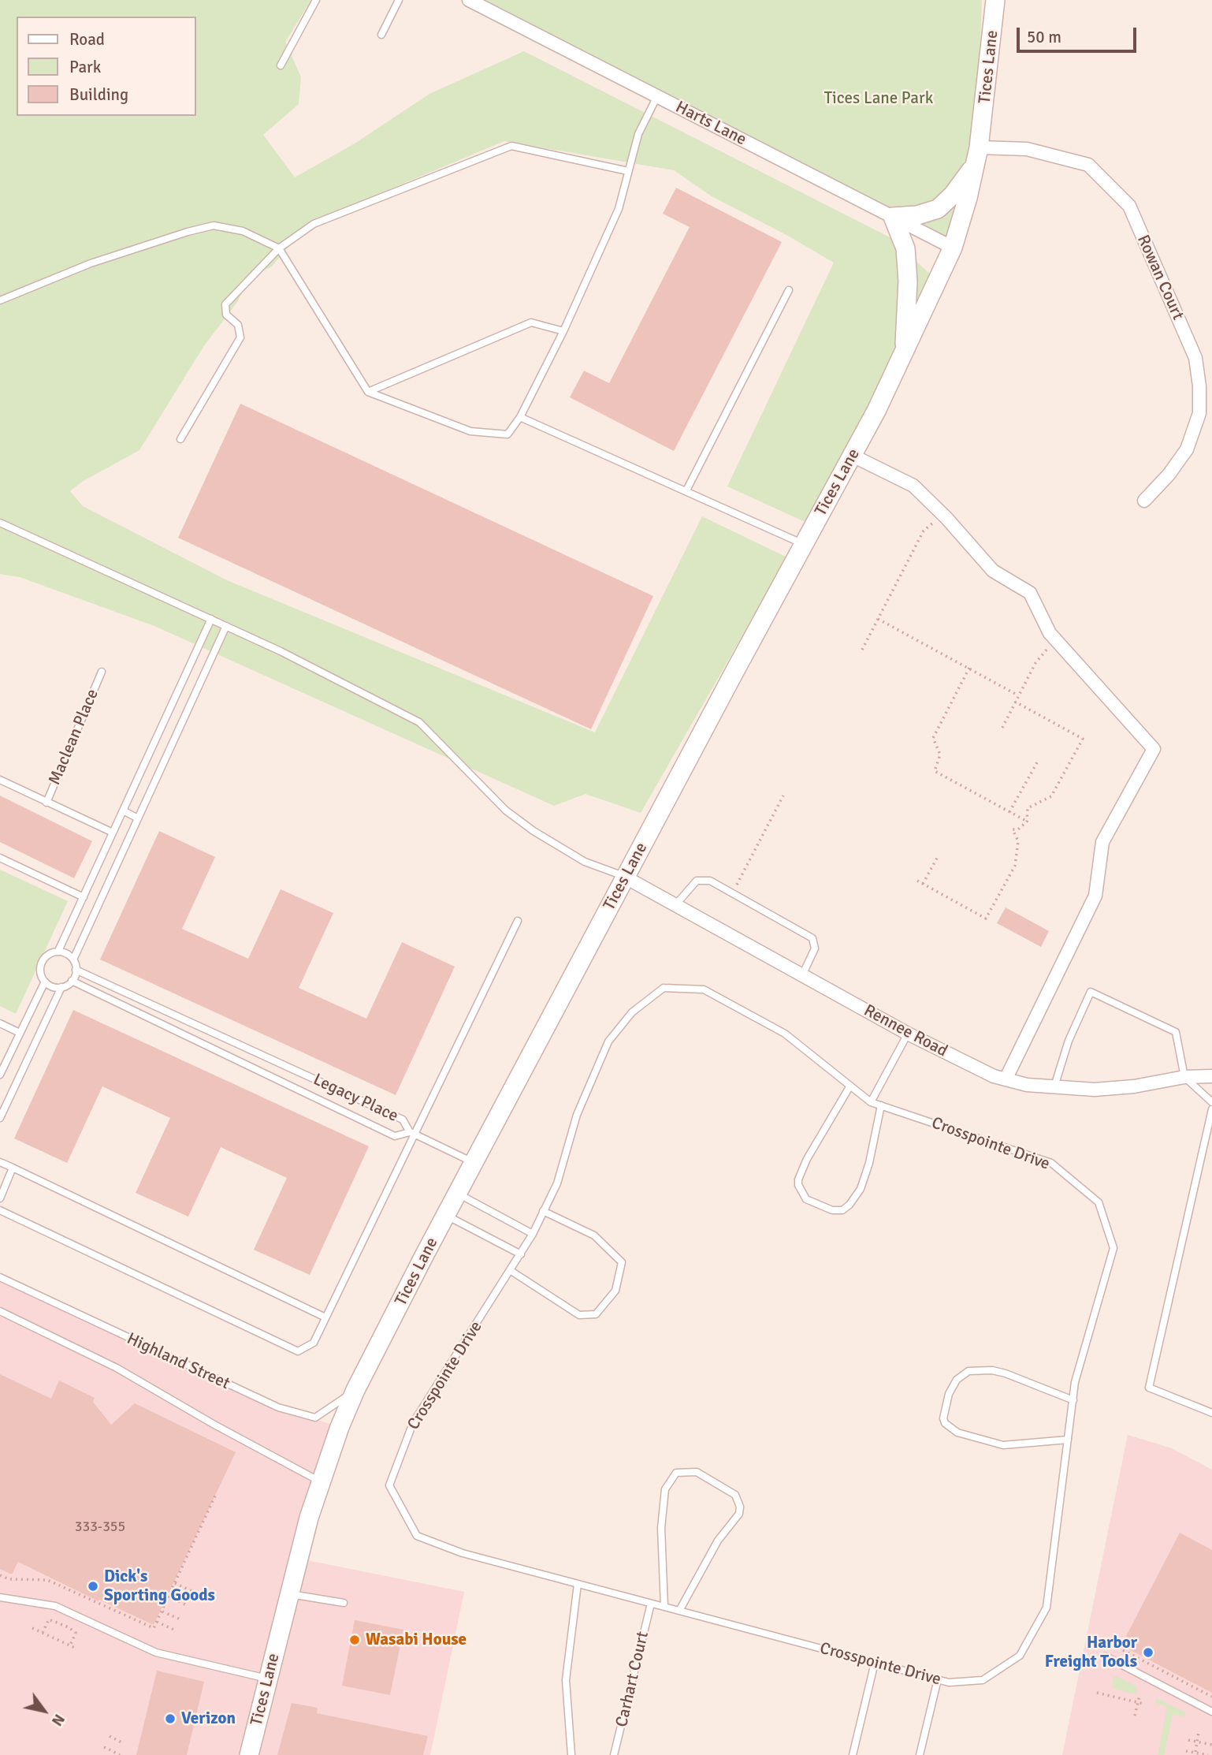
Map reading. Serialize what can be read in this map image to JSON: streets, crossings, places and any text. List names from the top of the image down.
{
  "streets": {
    "street": [
      "Tices Lane",
      "Harts Lane",
      "Rowan Court",
      "Rennee Road"
    ],
    "lane": [
      "Maclean Place",
      "Legacy Place",
      "Crosspointe Drive",
      "Highland Street",
      "Carhart Court"
    ]
  },
  "crossings": [
    ["Tices Lane", "Harts Lane"],
    ["Tices Lane", "Rowan Court"],
    ["Tices Lane", "Rennee Road"],
    ["Tices Lane", "Highland Street"],
    ["Crosspointe Drive", "Carhart Court"]
  ],
  "parks": ["Tices Lane Park"],
  "places": [
    "Dick's Sporting Goods",
    "Wasabi House",
    "Harbor Freight Tools",
    "Verizon"
  ],
  "house_numbers": ["333-355"],
  "legend": ["Road", "Park", "Building"],
  "scale_bar": "50 m",
  "north": "bottom right"
}
